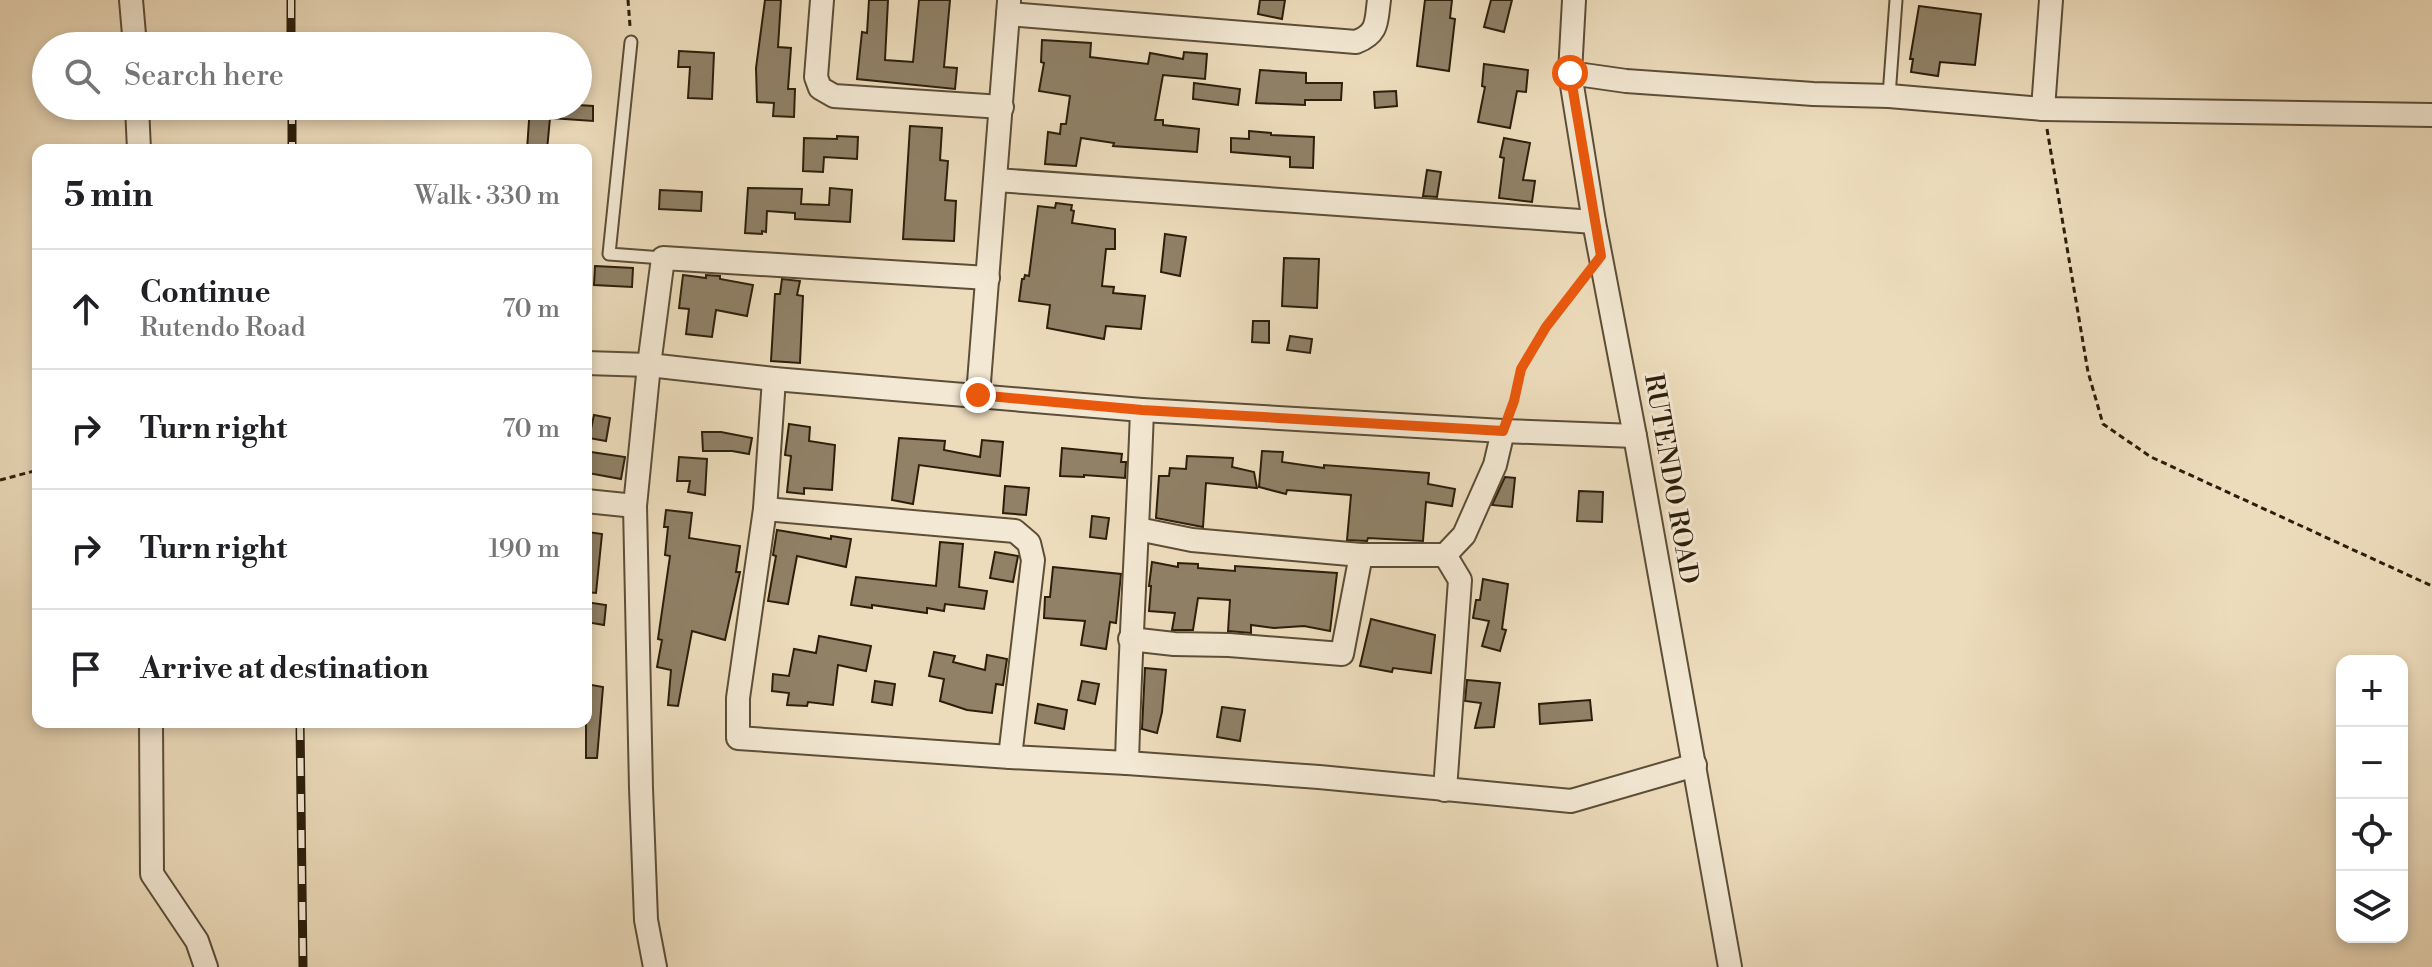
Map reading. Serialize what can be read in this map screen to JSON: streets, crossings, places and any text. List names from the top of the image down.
{
  "streets": {
    "street": ["RUTENDO ROAD"]
  },
  "page": {
    "search": "Search here",
    "heading": ["5 min", "Walk · 330 m"],
    "list": [
      ["Continue", "Rutendo Road", "70 m"],
      ["Turn right", "70 m"],
      ["Turn right", "190 m"],
      "Arrive at destination"
    ],
    "map_buttons": ["+", "−"]
  }
}
